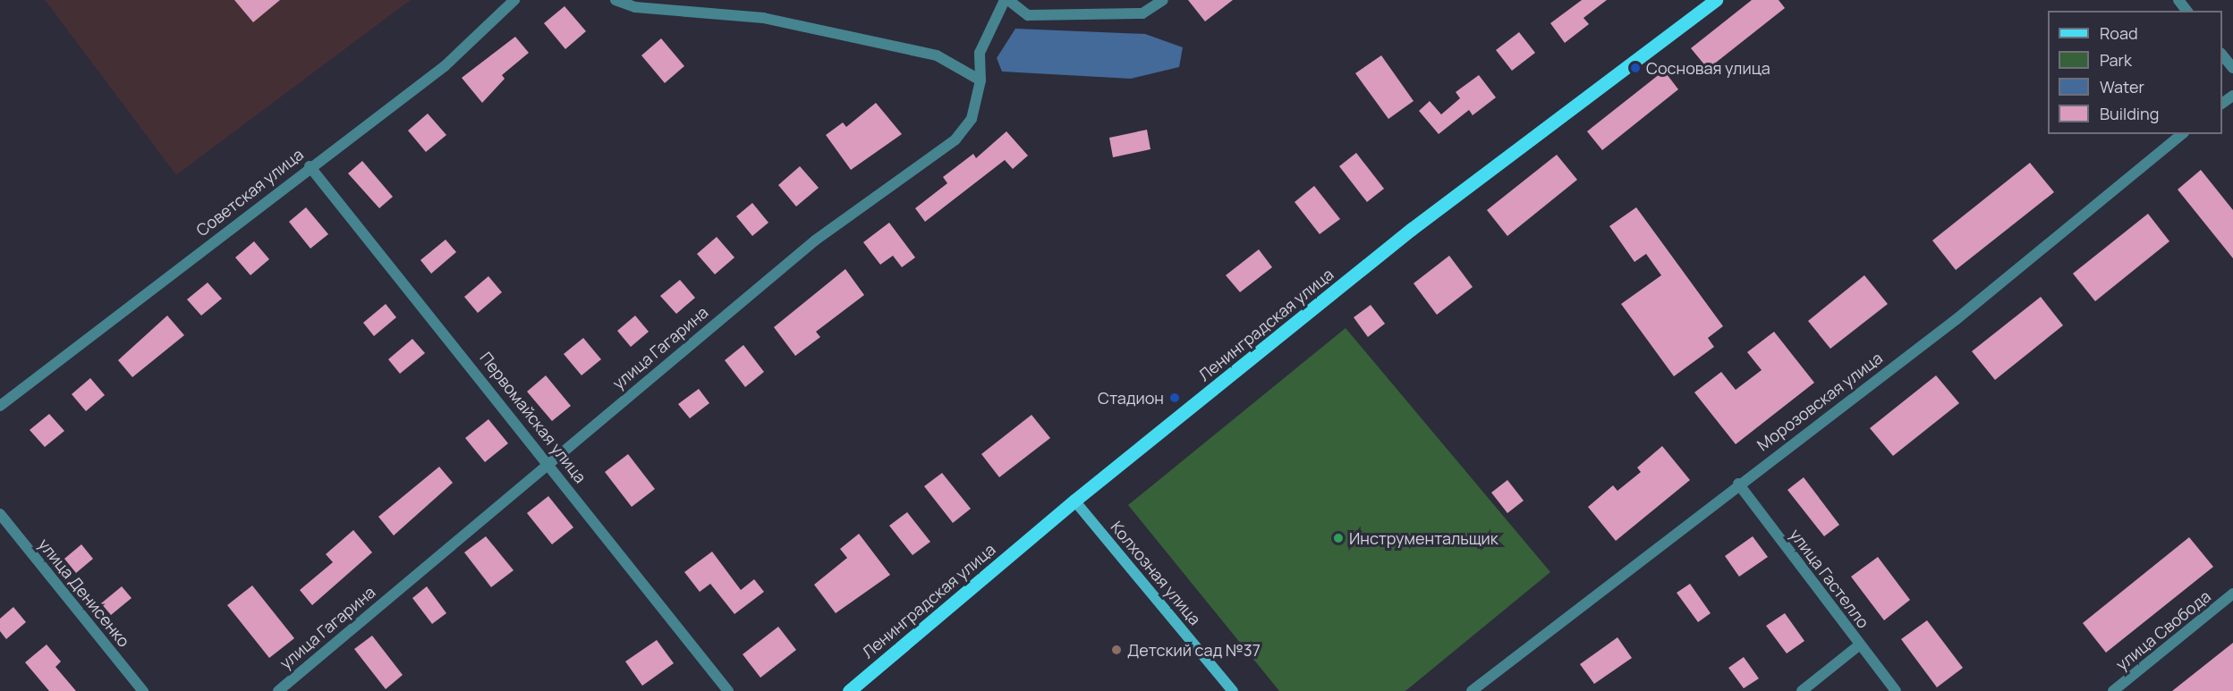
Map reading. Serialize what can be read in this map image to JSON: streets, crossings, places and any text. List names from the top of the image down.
{
  "streets": {
    "main road": ["Ленинградская улица", "Колхозная улица"],
    "street": [
      "Советская улица",
      "улица Гагарина",
      "Морозовская улица",
      "Первомайская улица",
      "улица Гастелло",
      "улица Денисенко",
      "улица Свобода"
    ]
  },
  "crossings": [
    ["Советская улица", "Первомайская улица"],
    ["Ленинградская улица", "Колхозная улица"],
    ["улица Гагарина", "Первомайская улица"],
    ["Морозовская улица", "улица Гастелло"]
  ],
  "places": [
    "Сосновая улица",
    "Стадион",
    "Инструментальщик",
    "Детский сад №37"
  ],
  "legend": [
    "Road",
    "Park",
    "Water",
    "Building"
  ]
}
